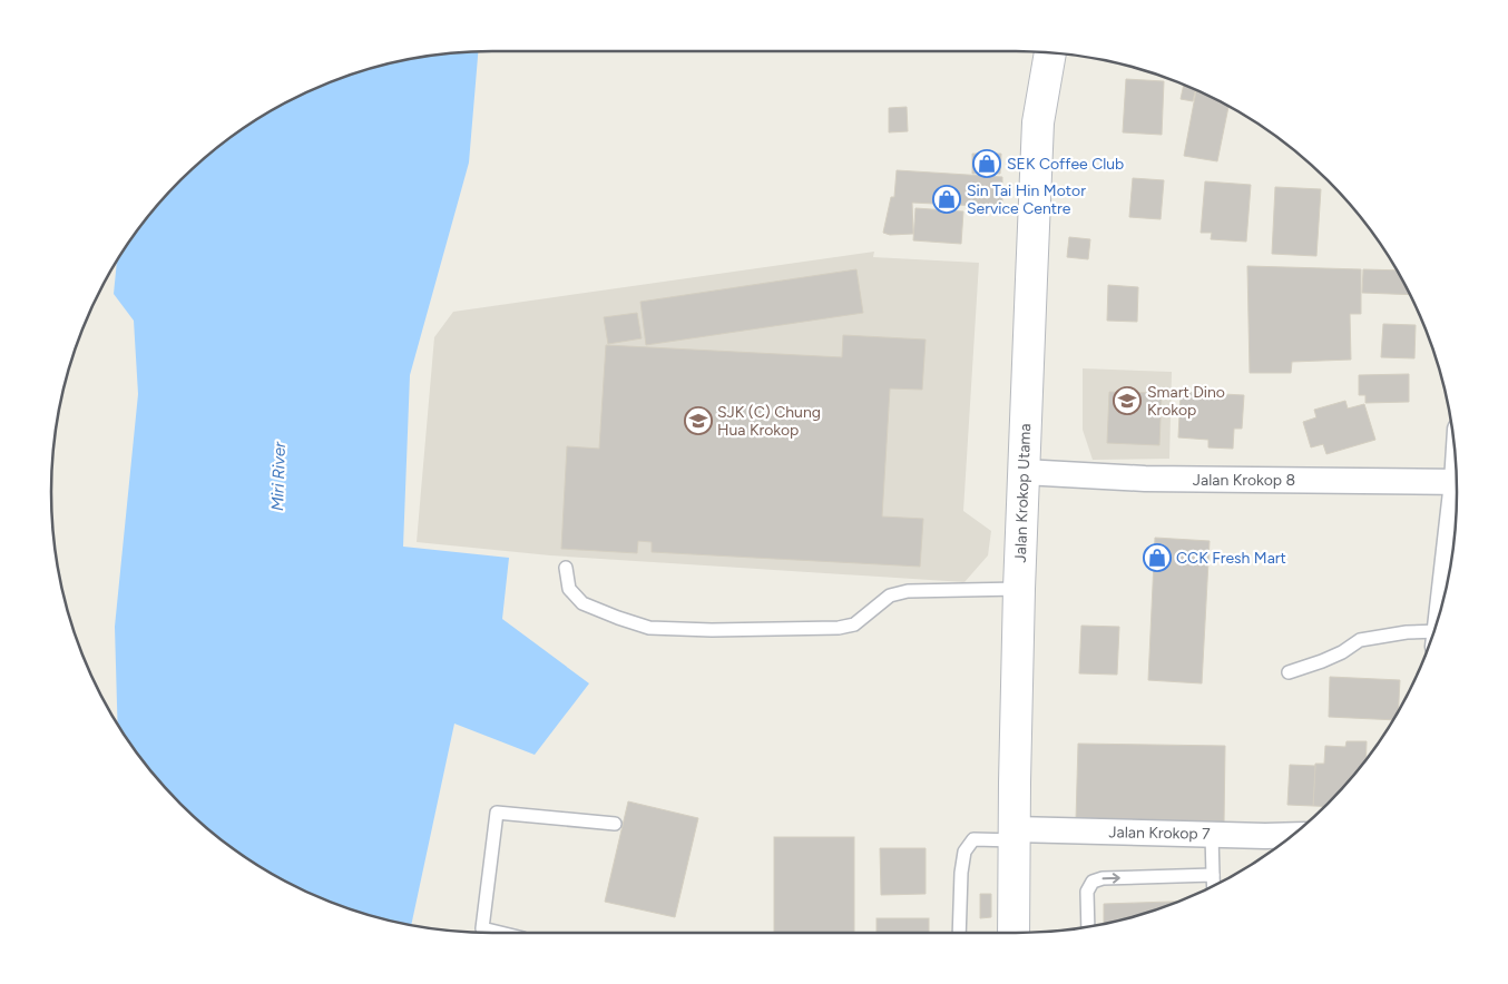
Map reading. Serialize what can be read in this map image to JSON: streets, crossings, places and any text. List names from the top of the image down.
{
  "streets": {
    "street": ["Jalan Krokop 8", "Jalan Krokop Utama", "Jalan Krokop 7"]
  },
  "crossings": [
    ["Jalan Krokop 8", "Jalan Krokop Utama"],
    ["Jalan Krokop Utama", "Jalan Krokop 7"]
  ],
  "water": ["Miri River"],
  "places": {
    "shop": ["SEK Coffee Club", "Sin Tai Hin Motor Service Centre", "CCK Fresh Mart"],
    "school or university": ["Smart Dino Krokop", "SJK (C) Chung Hua Krokop"]
  }
}
